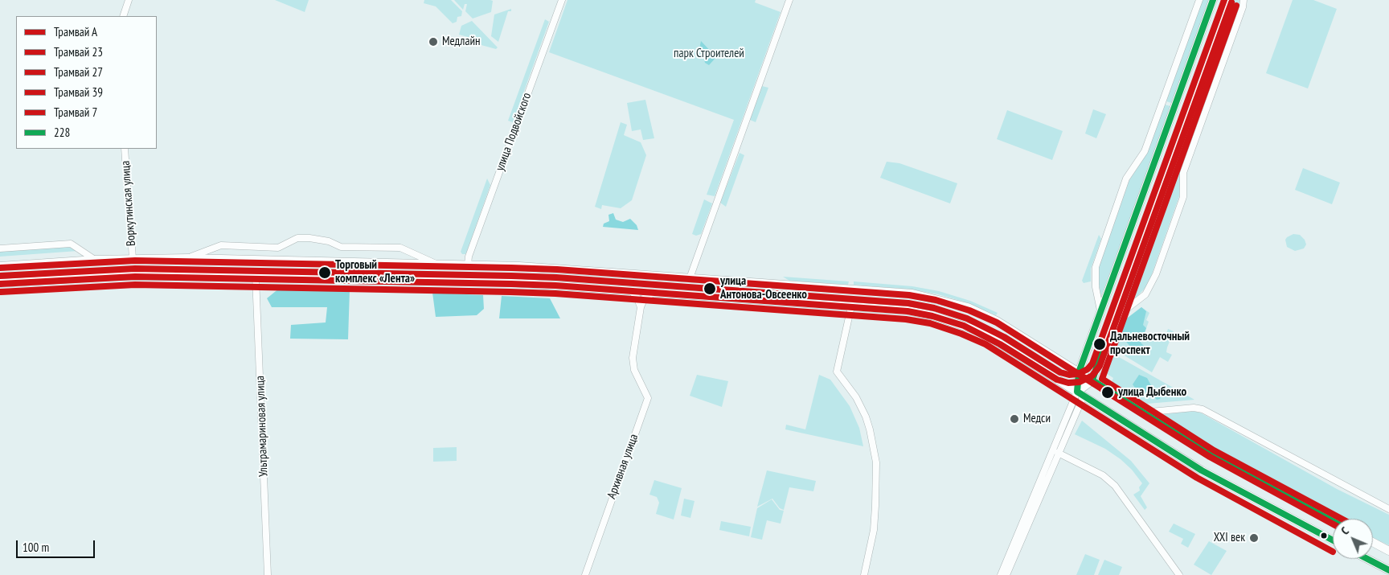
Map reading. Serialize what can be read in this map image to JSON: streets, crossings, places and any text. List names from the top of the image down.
{
  "streets": {
    "street": [
      "улица Подвойского",
      "Воркутинская улица",
      "Ультрамариновая улица",
      "Архивная улица"
    ]
  },
  "parks": ["парк Строителей"],
  "places": [
    "Медлайн",
    "Торговый комплекс «Лента»",
    "улица Антонова-Овсеенко",
    "Дальневосточный проспект",
    "улица Дыбенко",
    "Медси",
    "XXI век"
  ],
  "lines": [
    "tram line А",
    "transit line 228",
    "tram line 23",
    "tram line 7",
    "tram line 27",
    "tram line 39"
  ],
  "legend": [
    "Трамвай А",
    "Трамвай 23",
    "Трамвай 27",
    "Трамвай 39",
    "Трамвай 7",
    "228"
  ],
  "scale_bar": "100 m",
  "north": "top left"
}
